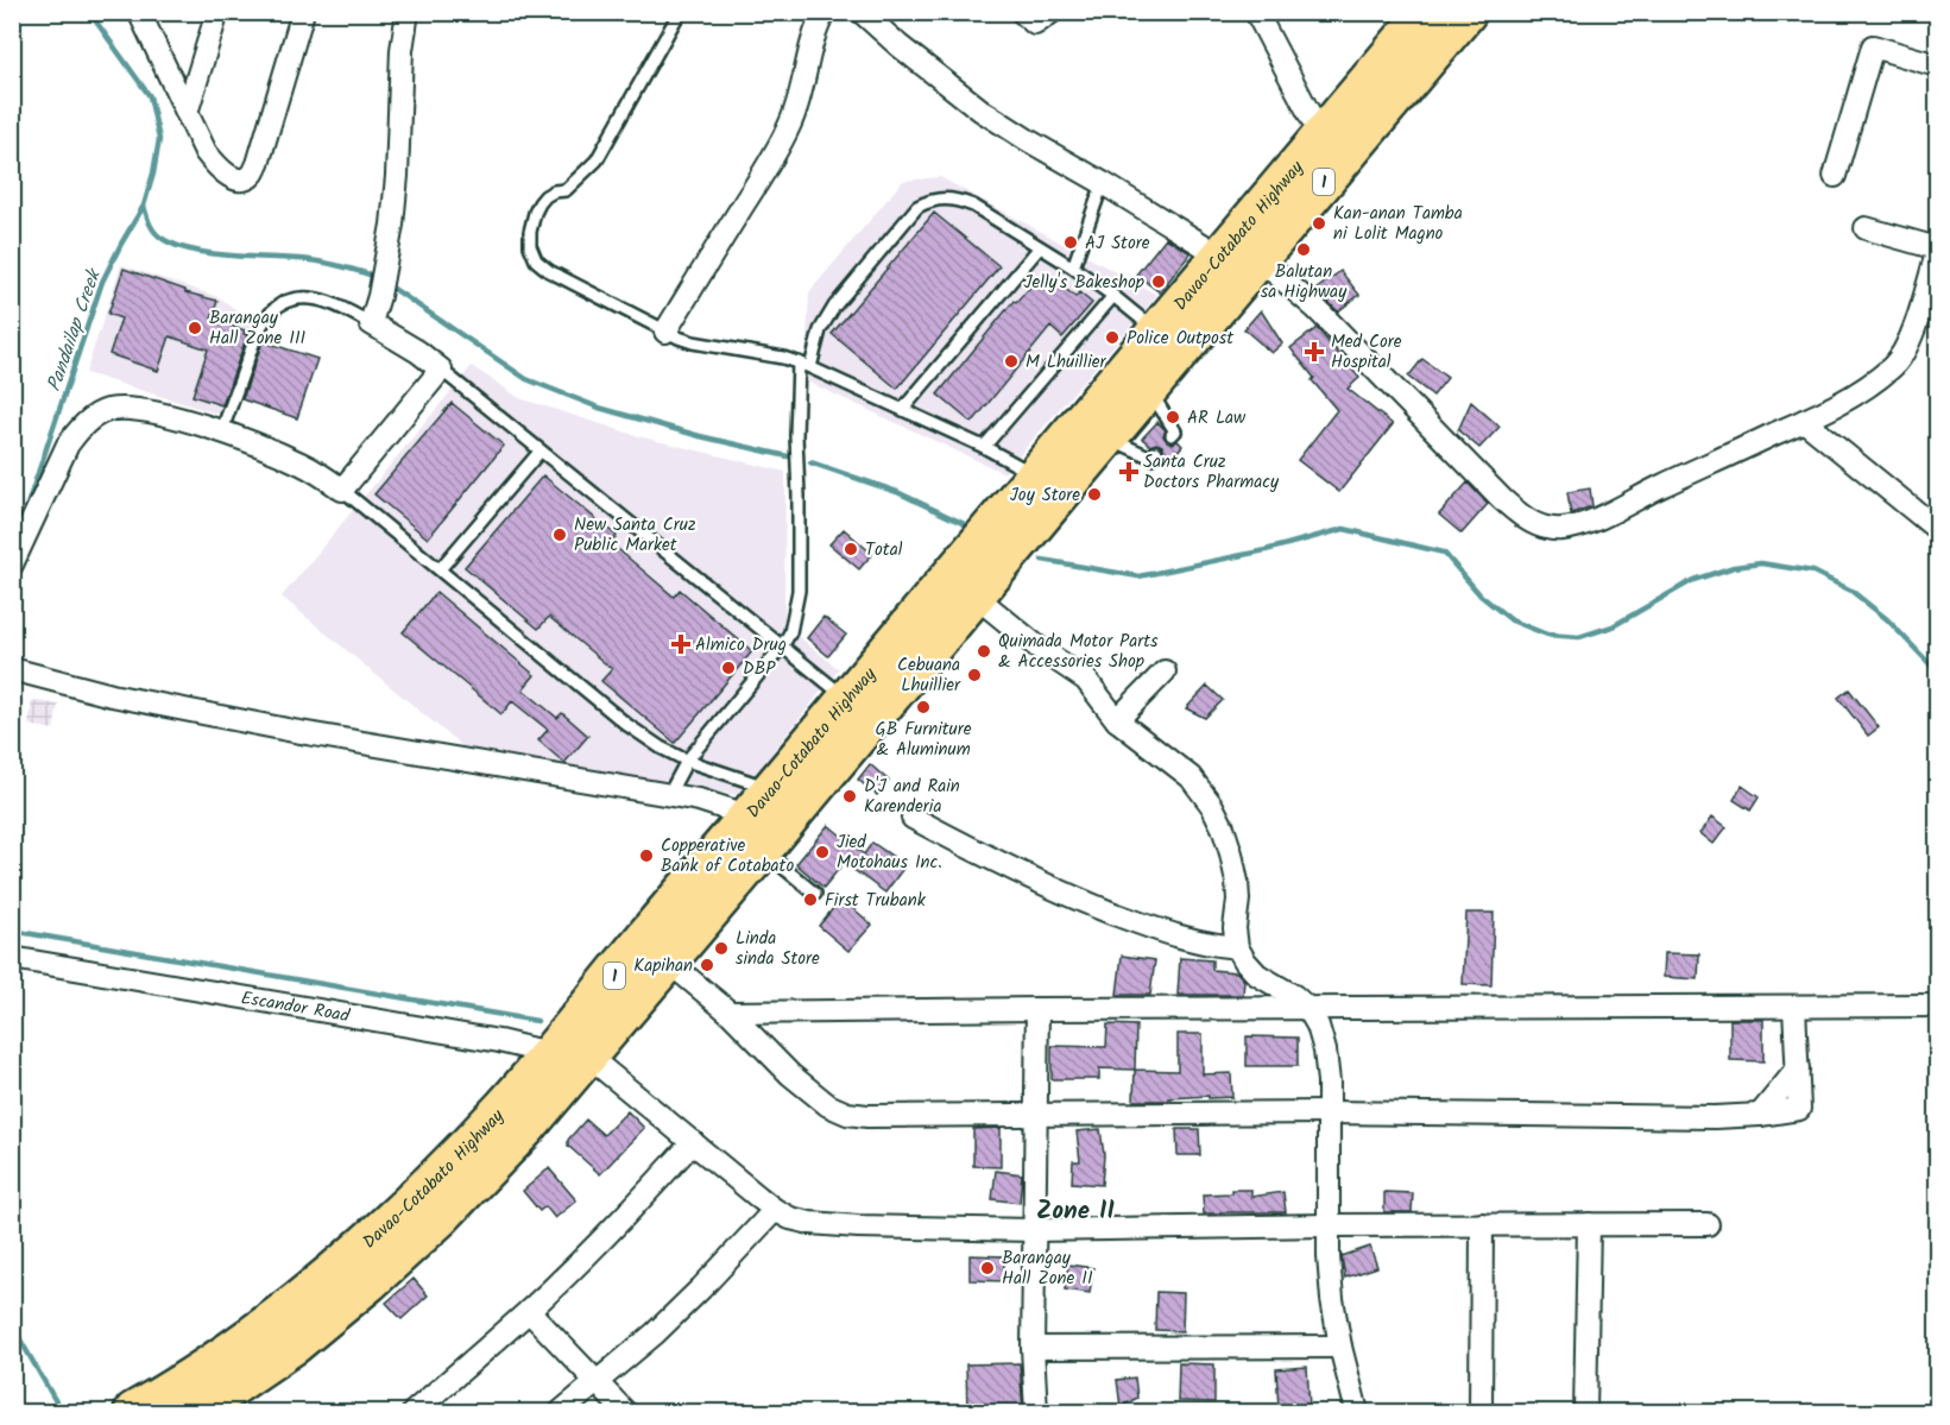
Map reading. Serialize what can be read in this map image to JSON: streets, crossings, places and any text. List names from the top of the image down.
{
  "streets": {
    "highway": ["1", "Davao-Cotabato Highway"],
    "street": ["Escandor Road"]
  },
  "crossings": [
    ["Davao-Cotabato Highway", "Escandor Road"]
  ],
  "districts": ["Zone II"],
  "water": ["Pandailap Creek"],
  "places": {
    "other": [
      "Kan-anan Tamba ni Lolit Magno",
      "AJ Store",
      "Balutan sa Highway",
      "Jelly's Bakeshop",
      "Barangay Hall Zone III",
      "Police Outpost",
      "M Lhuillier",
      "AR Law",
      "Joy Store",
      "New Santa Cruz Public Market",
      "Total",
      "Quimada Motor Parts & Accessories Shop",
      "DBP",
      "Cebuana Lhuillier",
      "GB Furniture & Aluminum",
      "D'J and Rain Karenderia",
      "Jied Motohaus Inc.",
      "Copperative Bank of Cotabato",
      "First Trubank",
      "Linda sinda Store",
      "Kapihan",
      "Barangay Hall Zone II"
    ],
    "health": ["Med Core Hospital", "Santa Cruz Doctors Pharmacy", "Almico Drug"]
  }
}
